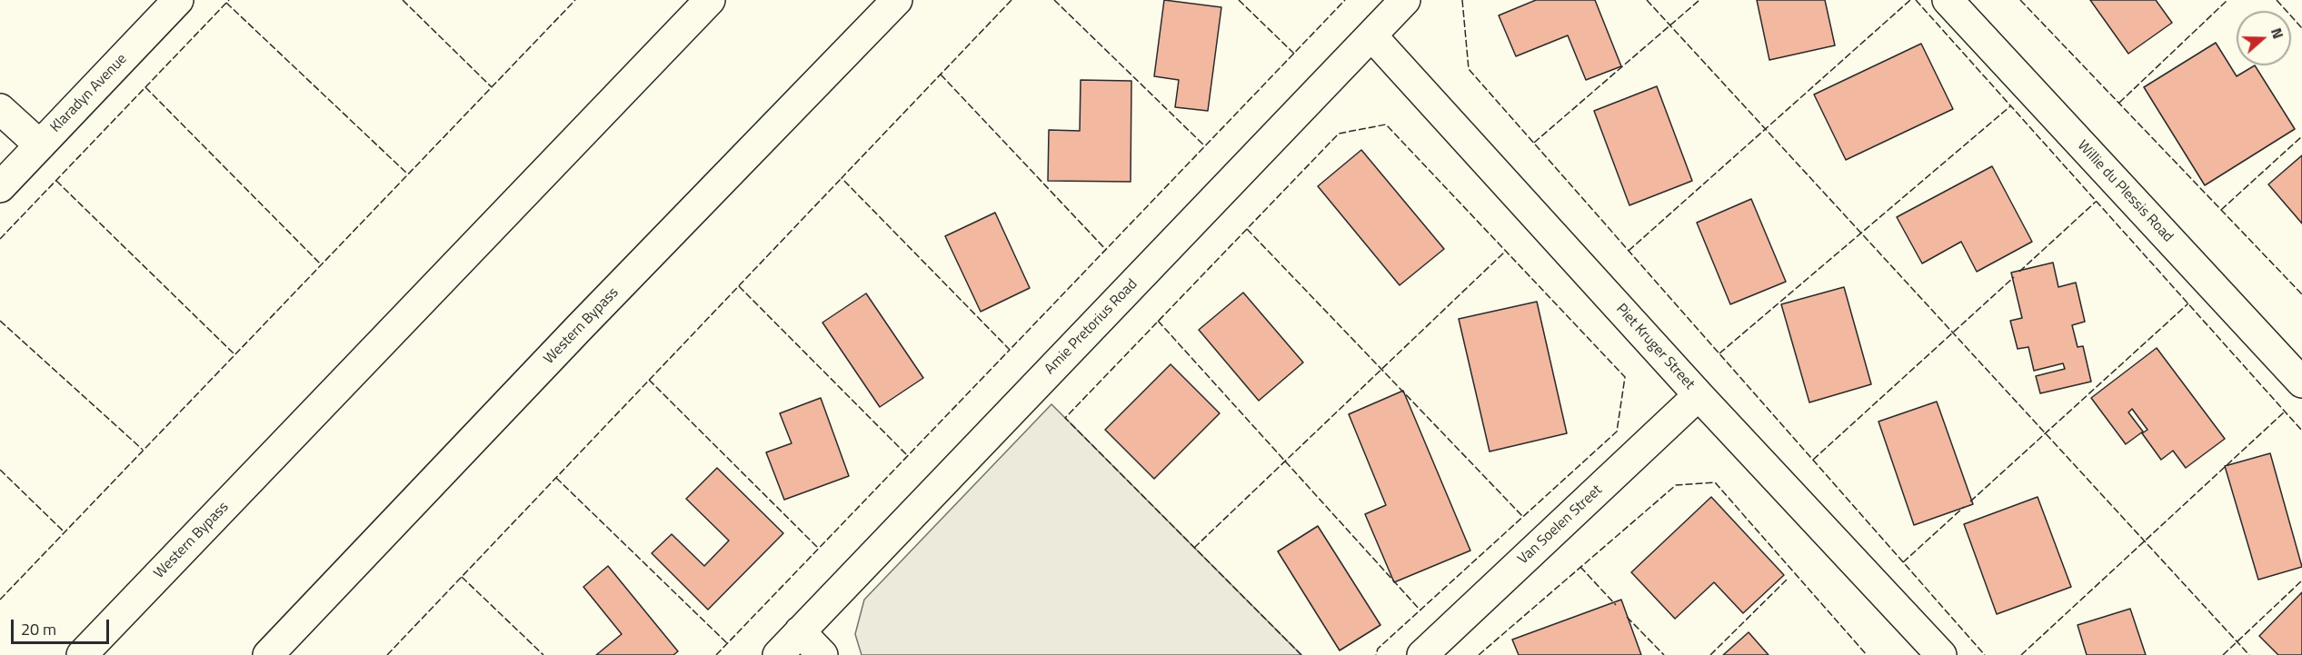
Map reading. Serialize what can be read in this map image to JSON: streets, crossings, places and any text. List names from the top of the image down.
{
  "streets": {
    "main road": [
      "Klaradyn Avenue",
      "Willie du Plessis Road",
      "Western Bypass",
      "Amie Pretorius Road",
      "Piet Kruger Street",
      "Van Soelen Street"
    ]
  },
  "crossings": [
    ["Amie Pretorius Road", "Piet Kruger Street"],
    ["Piet Kruger Street", "Van Soelen Street"]
  ],
  "scale_bar": "20 m",
  "north": "right"
}
